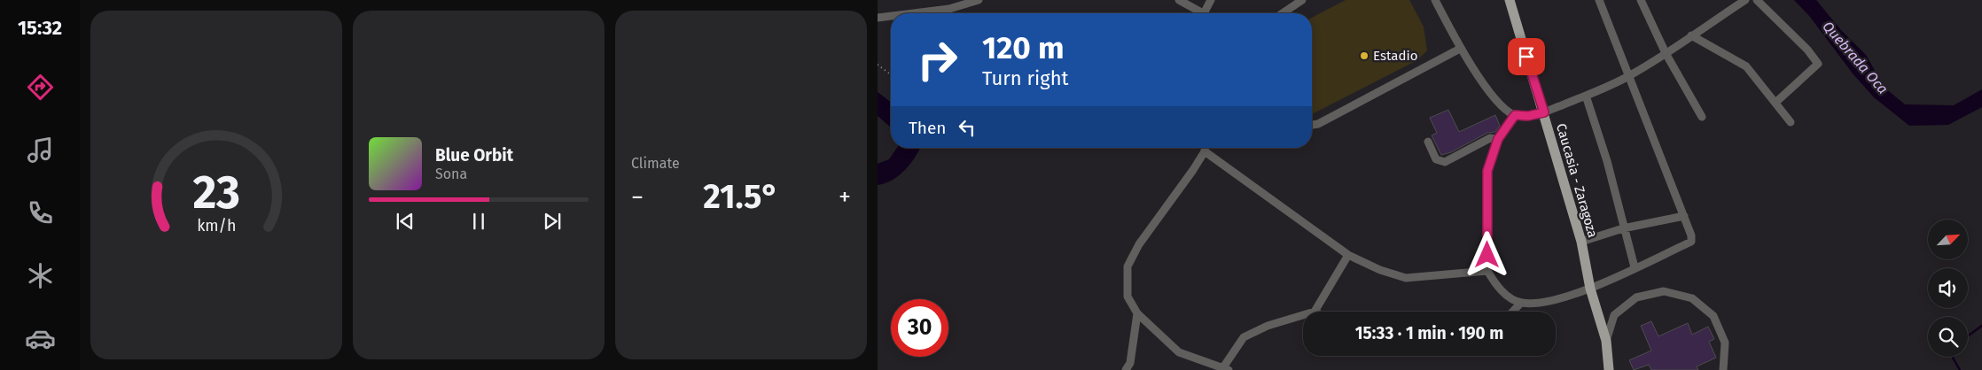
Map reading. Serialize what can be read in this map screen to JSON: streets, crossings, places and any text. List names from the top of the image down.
{
  "streets": {
    "main road": ["Caucasia - Zaragoza"]
  },
  "water": ["Quebrada Oca"],
  "places": ["Estadio"],
  "north": "top right",
  "page": {
    "tabs": "15:32",
    "tile": "Climate",
    "turn": ["120 m", "Turn right"],
    "then": "Then",
    "song": ["Blue Orbit", "Sona"],
    "heat": ["−", "21.5°", "+"],
    "limit": "30",
    "trip": "15:33 · 1 min · 190 m",
    "gauge": ["23", "km/h"]
  }
}
